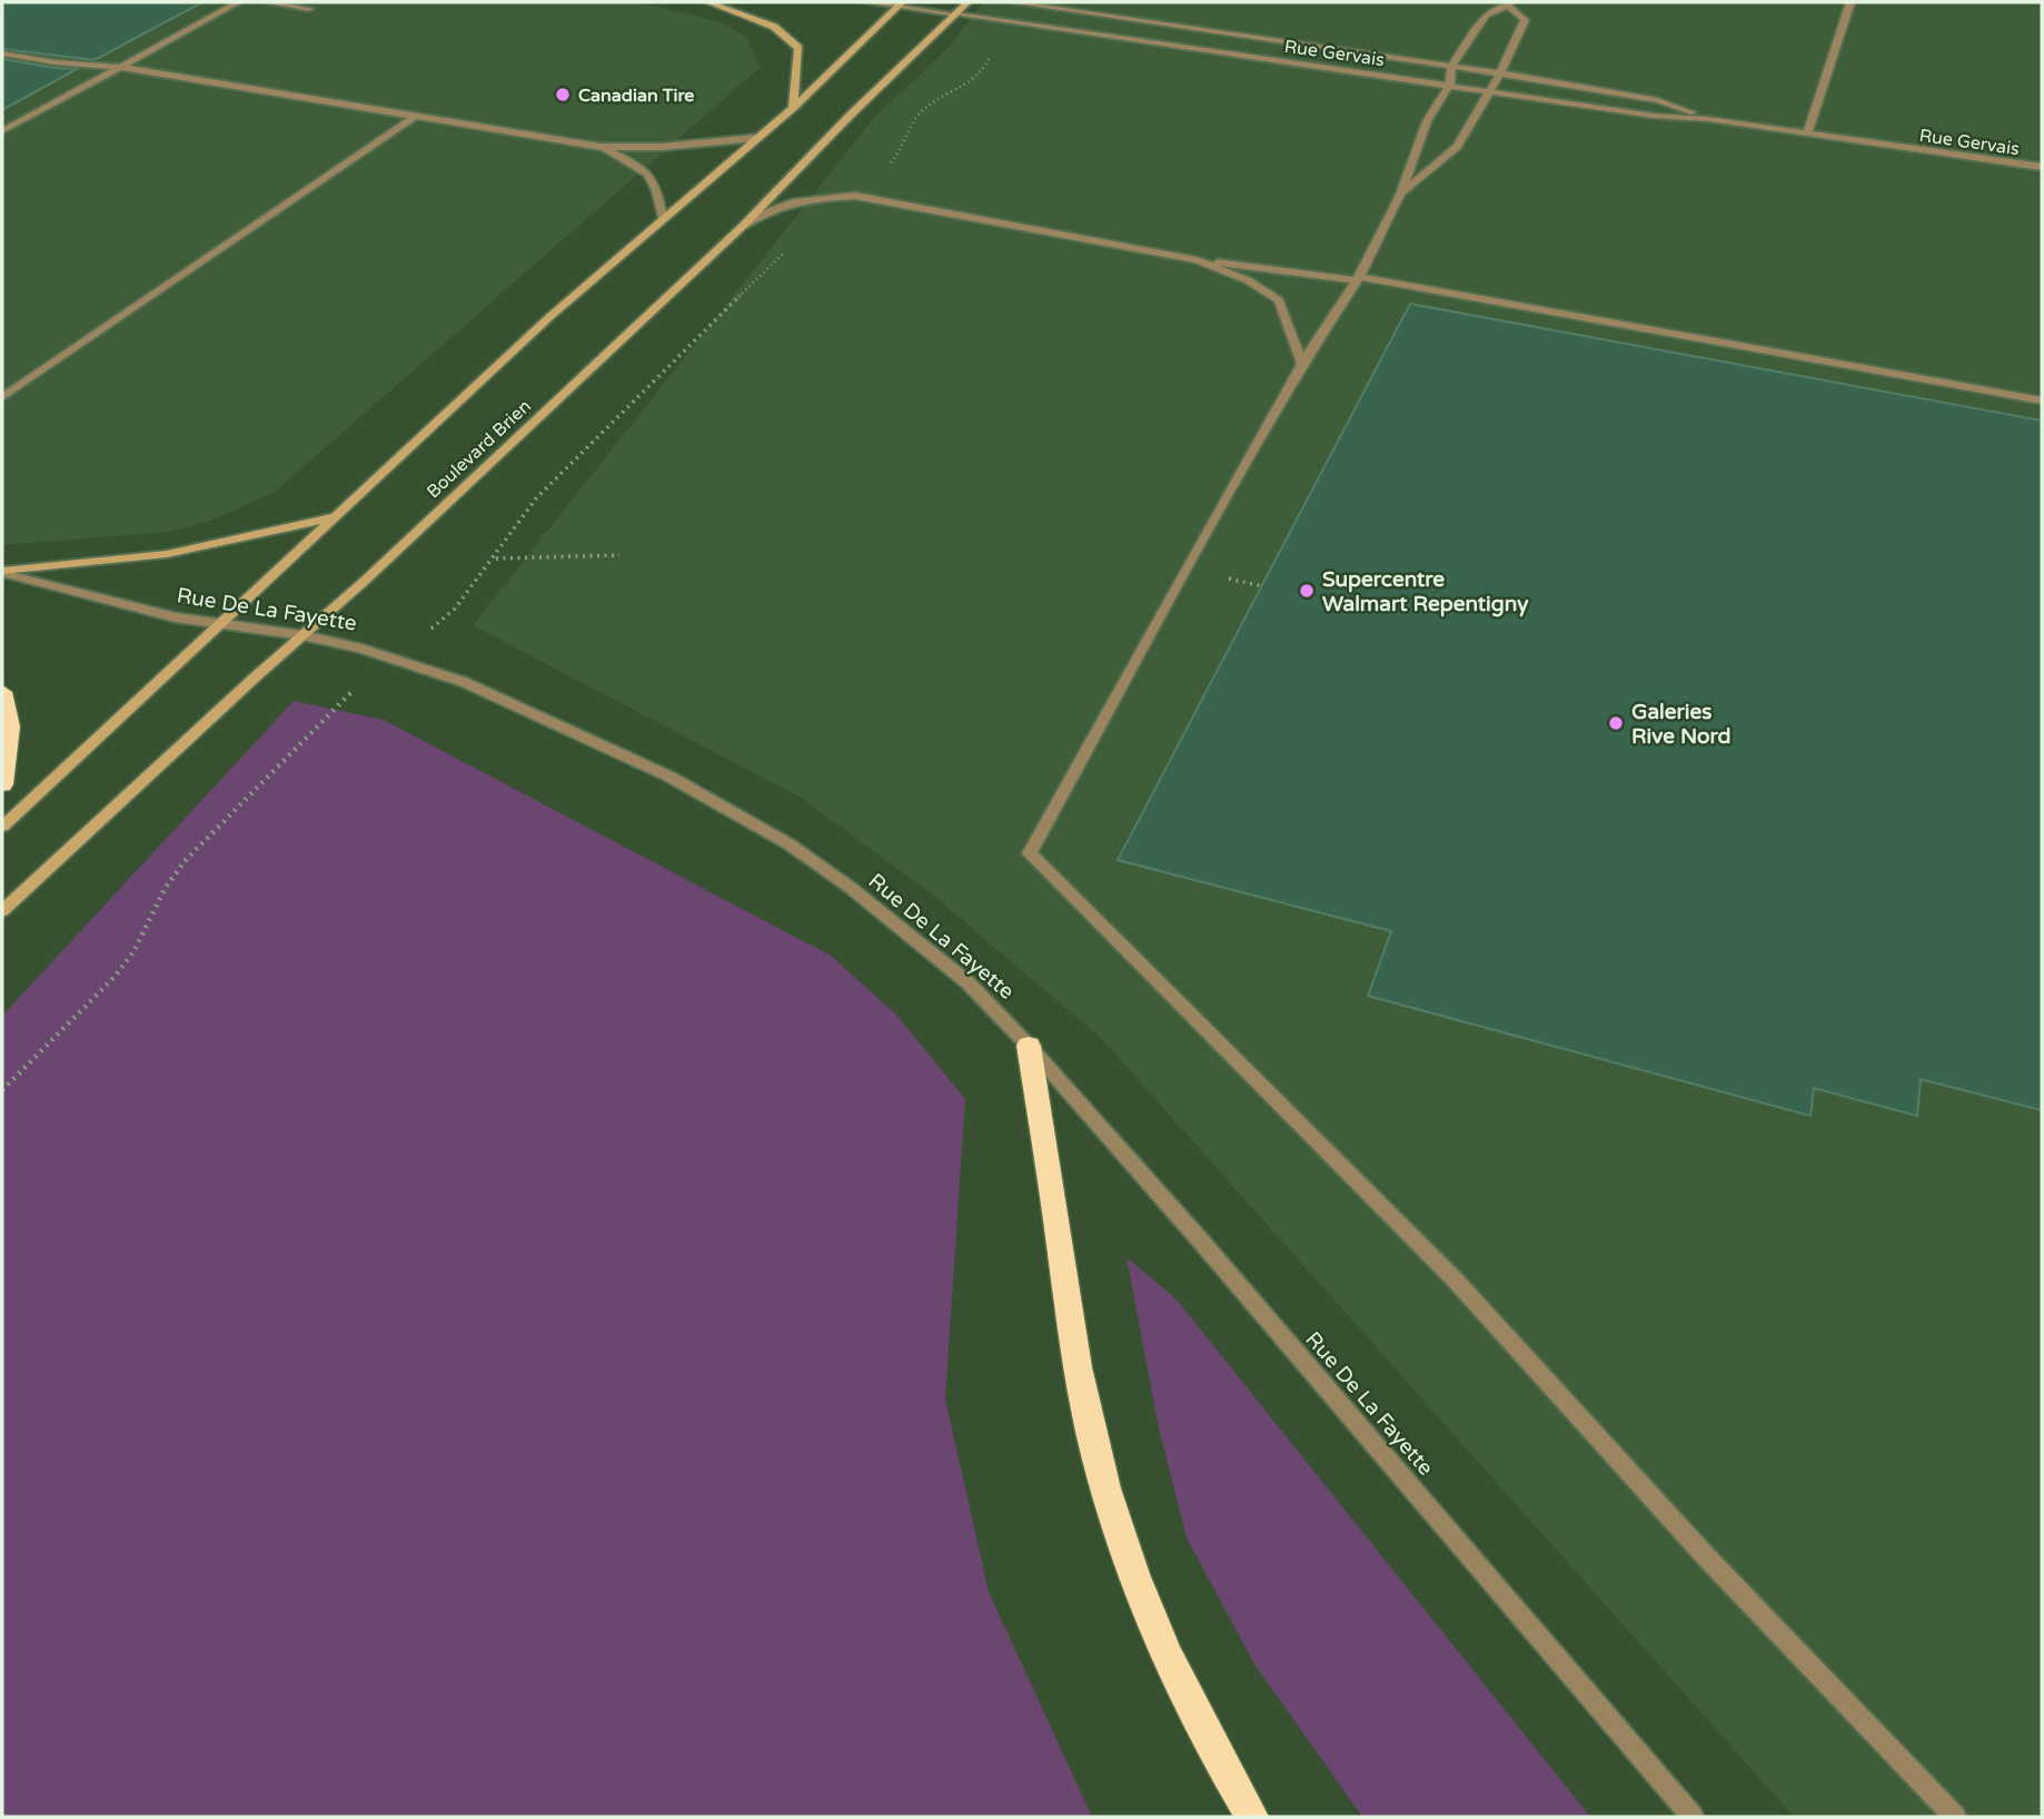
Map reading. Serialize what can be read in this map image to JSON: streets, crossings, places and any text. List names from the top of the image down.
{
  "streets": {
    "main road": ["Boulevard Brien"],
    "street": ["Rue Gervais", "Rue De La Fayette"]
  },
  "crossings": [
    ["Rue Gervais", "Boulevard Brien"],
    ["Boulevard Brien", "Rue De La Fayette"]
  ],
  "places": ["Canadian Tire", "Supercentre Walmart Repentigny", "Galeries Rive Nord"]
}
